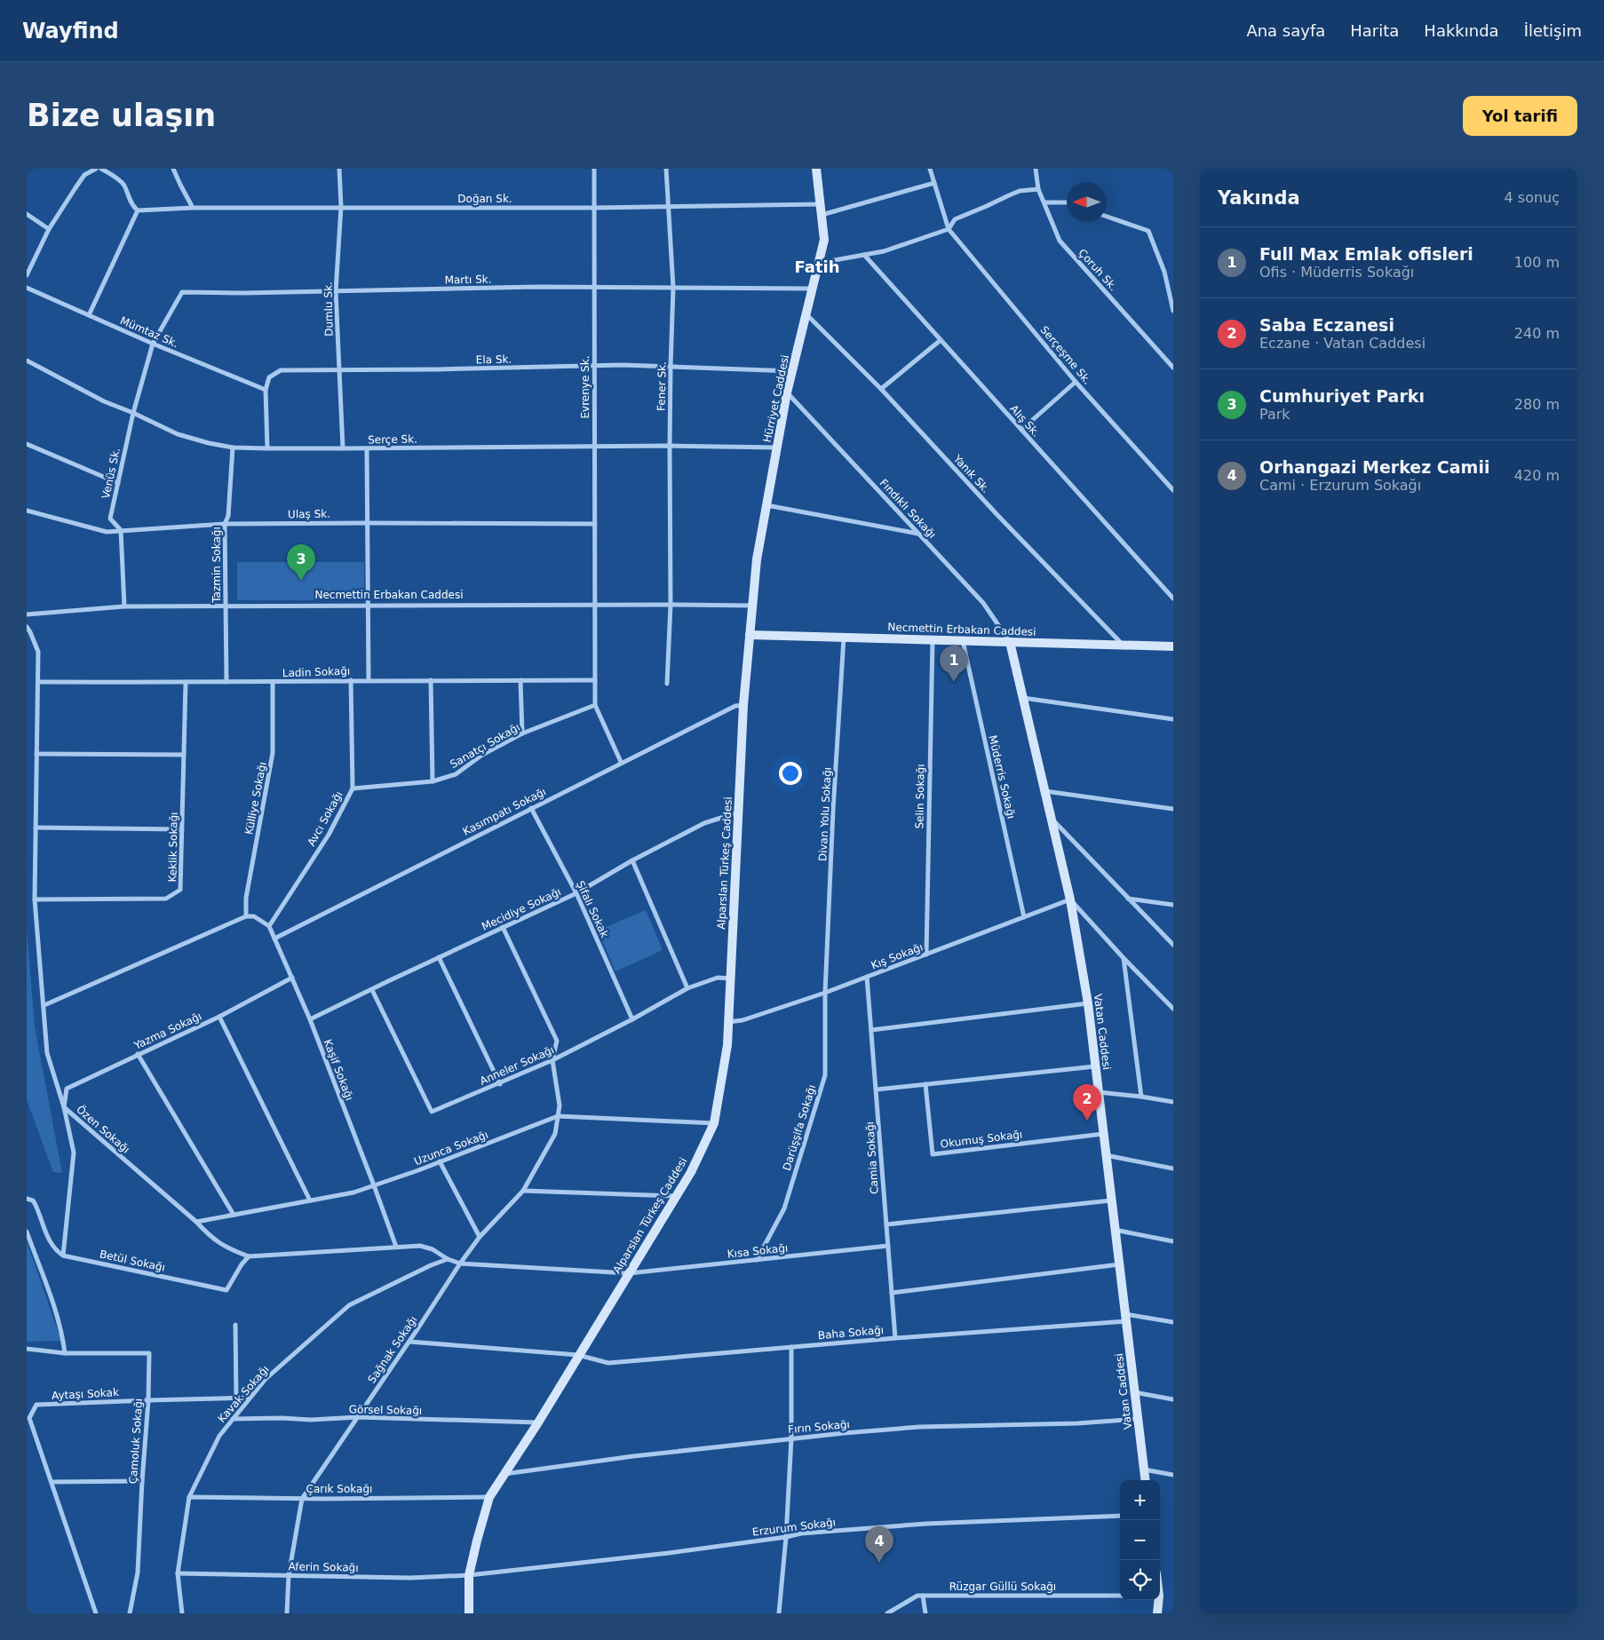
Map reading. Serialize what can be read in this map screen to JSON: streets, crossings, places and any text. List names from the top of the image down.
{
  "streets": {
    "street": [
      "Doğan Sk.",
      "Çoruh Sk.",
      "Martı Sk.",
      "Dumlu Sk.",
      "Mümtaz Sk.",
      "Serçeşme Sk.",
      "Ela Sk.",
      "Fener Sk.",
      "Evrenye Sk.",
      "Hürriyet Caddesi",
      "Alış Sk.",
      "Serçe Sk.",
      "Venüs Sk.",
      "Yanık Sk.",
      "Fındıklı Sokağı",
      "Ulaş Sk.",
      "Tazmin Sokağı",
      "Necmettin Erbakan Caddesi",
      "Ladin Sokağı",
      "Sanatçı Sokağı",
      "Müderris Sokağı",
      "Selin Sokağı",
      "Külliye Sokağı",
      "Kasımpatı Sokağı",
      "Divan Yolu Sokağı",
      "Avcı Sokağı",
      "Keklik Sokağı",
      "Alparslan Türkeş Caddesi",
      "Mecidiye Sokağı",
      "Şifalı Sokak",
      "Kış Sokağı",
      "Yazma Sokağı",
      "Vatan Caddesi",
      "Anneler Sokağı",
      "Kaşif Sokağı",
      "Darüşşifa Sokağı",
      "Özen Sokağı",
      "Okumuş Sokağı",
      "Uzunca Sokağı",
      "Camia Sokağı",
      "Kısa Sokağı",
      "Betül Sokağı",
      "Baha Sokağı",
      "Sağnak Sokağı",
      "Aytaşı Sokak",
      "Kavak Sokağı",
      "Görsel Sokağı",
      "Fırın Sokağı",
      "Çamoluk Sokağı",
      "Çarık Sokağı",
      "Erzurum Sokağı",
      "Aferin Sokağı",
      "Rüzgar Güllü Sokağı"
    ]
  },
  "crossings": [
    ["Doğan Sk.", "Dumlu Sk."],
    ["Doğan Sk.", "Fener Sk."],
    ["Doğan Sk.", "Evrenye Sk."],
    ["Doğan Sk.", "Hürriyet Caddesi"],
    ["Martı Sk.", "Dumlu Sk."],
    ["Martı Sk.", "Mümtaz Sk."],
    ["Martı Sk.", "Fener Sk."],
    ["Martı Sk.", "Evrenye Sk."],
    ["Martı Sk.", "Hürriyet Caddesi"],
    ["Martı Sk.", "Venüs Sk."],
    ["Dumlu Sk.", "Ela Sk."],
    ["Dumlu Sk.", "Serçe Sk."],
    ["Mümtaz Sk.", "Ela Sk."],
    ["Mümtaz Sk.", "Venüs Sk."],
    ["Ela Sk.", "Fener Sk."],
    ["Ela Sk.", "Evrenye Sk."],
    ["Ela Sk.", "Hürriyet Caddesi"],
    ["Fener Sk.", "Serçe Sk."],
    ["Fener Sk.", "Necmettin Erbakan Caddesi"],
    ["Evrenye Sk.", "Serçe Sk."],
    ["Evrenye Sk.", "Ulaş Sk."],
    ["Evrenye Sk.", "Necmettin Erbakan Caddesi"],
    ["Evrenye Sk.", "Ladin Sokağı"],
    ["Evrenye Sk.", "Sanatçı Sokağı"],
    ["Hürriyet Caddesi", "Serçe Sk."],
    ["Hürriyet Caddesi", "Yanık Sk."],
    ["Hürriyet Caddesi", "Fındıklı Sokağı"],
    ["Hürriyet Caddesi", "Necmettin Erbakan Caddesi"],
    ["Hürriyet Caddesi", "Alparslan Türkeş Caddesi"],
    ["Serçe Sk.", "Venüs Sk."],
    ["Serçe Sk.", "Tazmin Sokağı"],
    ["Venüs Sk.", "Ulaş Sk."],
    ["Venüs Sk.", "Necmettin Erbakan Caddesi"],
    ["Yanık Sk.", "Necmettin Erbakan Caddesi"],
    ["Fındıklı Sokağı", "Necmettin Erbakan Caddesi"],
    ["Fındıklı Sokağı", "Vatan Caddesi"],
    ["Ulaş Sk.", "Tazmin Sokağı"],
    ["Tazmin Sokağı", "Necmettin Erbakan Caddesi"],
    ["Tazmin Sokağı", "Ladin Sokağı"],
    ["Necmettin Erbakan Caddesi", "Müderris Sokağı"],
    ["Necmettin Erbakan Caddesi", "Selin Sokağı"],
    ["Necmettin Erbakan Caddesi", "Divan Yolu Sokağı"],
    ["Necmettin Erbakan Caddesi", "Alparslan Türkeş Caddesi"],
    ["Necmettin Erbakan Caddesi", "Vatan Caddesi"],
    ["Ladin Sokağı", "Külliye Sokağı"],
    ["Ladin Sokağı", "Avcı Sokağı"],
    ["Ladin Sokağı", "Keklik Sokağı"],
    ["Ladin Sokağı", "Özen Sokağı"],
    ["Sanatçı Sokağı", "Avcı Sokağı"],
    ["Müderris Sokağı", "Kış Sokağı"],
    ["Selin Sokağı", "Kış Sokağı"],
    ["Kasımpatı Sokağı", "Alparslan Türkeş Caddesi"],
    ["Kasımpatı Sokağı", "Şifalı Sokak"],
    ["Kasımpatı Sokağı", "Kaşif Sokağı"],
    ["Divan Yolu Sokağı", "Kış Sokağı"],
    ["Divan Yolu Sokağı", "Darüşşifa Sokağı"],
    ["Avcı Sokağı", "Kaşif Sokağı"],
    ["Keklik Sokağı", "Özen Sokağı"],
    ["Alparslan Türkeş Caddesi", "Mecidiye Sokağı"],
    ["Alparslan Türkeş Caddesi", "Kış Sokağı"],
    ["Alparslan Türkeş Caddesi", "Anneler Sokağı"],
    ["Alparslan Türkeş Caddesi", "Uzunca Sokağı"],
    ["Alparslan Türkeş Caddesi", "Kısa Sokağı"],
    ["Alparslan Türkeş Caddesi", "Baha Sokağı"],
    ["Alparslan Türkeş Caddesi", "Görsel Sokağı"],
    ["Alparslan Türkeş Caddesi", "Fırın Sokağı"],
    ["Alparslan Türkeş Caddesi", "Çarık Sokağı"],
    ["Alparslan Türkeş Caddesi", "Erzurum Sokağı"],
    ["Alparslan Türkeş Caddesi", "Aferin Sokağı"],
    ["Mecidiye Sokağı", "Şifalı Sokak"],
    ["Mecidiye Sokağı", "Anneler Sokağı"],
    ["Mecidiye Sokağı", "Kaşif Sokağı"],
    ["Mecidiye Sokağı", "Sağnak Sokağı"],
    ["Şifalı Sokak", "Anneler Sokağı"],
    ["Kış Sokağı", "Vatan Caddesi"],
    ["Kış Sokağı", "Darüşşifa Sokağı"],
    ["Kış Sokağı", "Camia Sokağı"],
    ["Yazma Sokağı", "Kaşif Sokağı"],
    ["Yazma Sokağı", "Özen Sokağı"],
    ["Vatan Caddesi", "Okumuş Sokağı"],
    ["Vatan Caddesi", "Baha Sokağı"],
    ["Vatan Caddesi", "Fırın Sokağı"],
    ["Anneler Sokağı", "Sağnak Sokağı"],
    ["Kaşif Sokağı", "Özen Sokağı"],
    ["Kaşif Sokağı", "Uzunca Sokağı"],
    ["Darüşşifa Sokağı", "Kısa Sokağı"],
    ["Özen Sokağı", "Uzunca Sokağı"],
    ["Özen Sokağı", "Betül Sokağı"],
    ["Özen Sokağı", "Kavak Sokağı"],
    ["Uzunca Sokağı", "Sağnak Sokağı"],
    ["Camia Sokağı", "Kısa Sokağı"],
    ["Camia Sokağı", "Baha Sokağı"],
    ["Kısa Sokağı", "Sağnak Sokağı"],
    ["Baha Sokağı", "Sağnak Sokağı"],
    ["Sağnak Sokağı", "Görsel Sokağı"],
    ["Sağnak Sokağı", "Çarık Sokağı"],
    ["Sağnak Sokağı", "Aferin Sokağı"],
    ["Aytaşı Sokak", "Kavak Sokağı"],
    ["Aytaşı Sokak", "Çamoluk Sokağı"],
    ["Kavak Sokağı", "Görsel Sokağı"],
    ["Kavak Sokağı", "Çarık Sokağı"],
    ["Kavak Sokağı", "Aferin Sokağı"],
    ["Erzurum Sokağı", "Aferin Sokağı"]
  ],
  "districts": ["Fatih"],
  "north": "left",
  "page": {
    "header": "Wayfind",
    "nav": [
      "Ana sayfa",
      "Harita",
      "Hakkında",
      "İletişim"
    ],
    "buttons": "Yol tarifi",
    "title": "Bize ulaşın",
    "heading": ["Yakında", "4 sonuç"],
    "list": [
      {
        "mark": "1",
        "name": "Full Max Emlak ofisleri",
        "note": "Ofis · Müderris Sokağı",
        "value": "100 m"
      },
      {
        "mark": "2",
        "name": "Saba Eczanesi",
        "note": "Eczane · Vatan Caddesi",
        "value": "240 m"
      },
      {
        "mark": "3",
        "name": "Cumhuriyet Parkı",
        "note": "Park",
        "value": "280 m"
      },
      {
        "mark": "4",
        "name": "Orhangazi Merkez Camii",
        "note": "Cami · Erzurum Sokağı",
        "value": "420 m"
      }
    ],
    "pins": [
      "3",
      "1",
      "2",
      "4"
    ],
    "map_buttons": ["+", "−"]
  }
}
